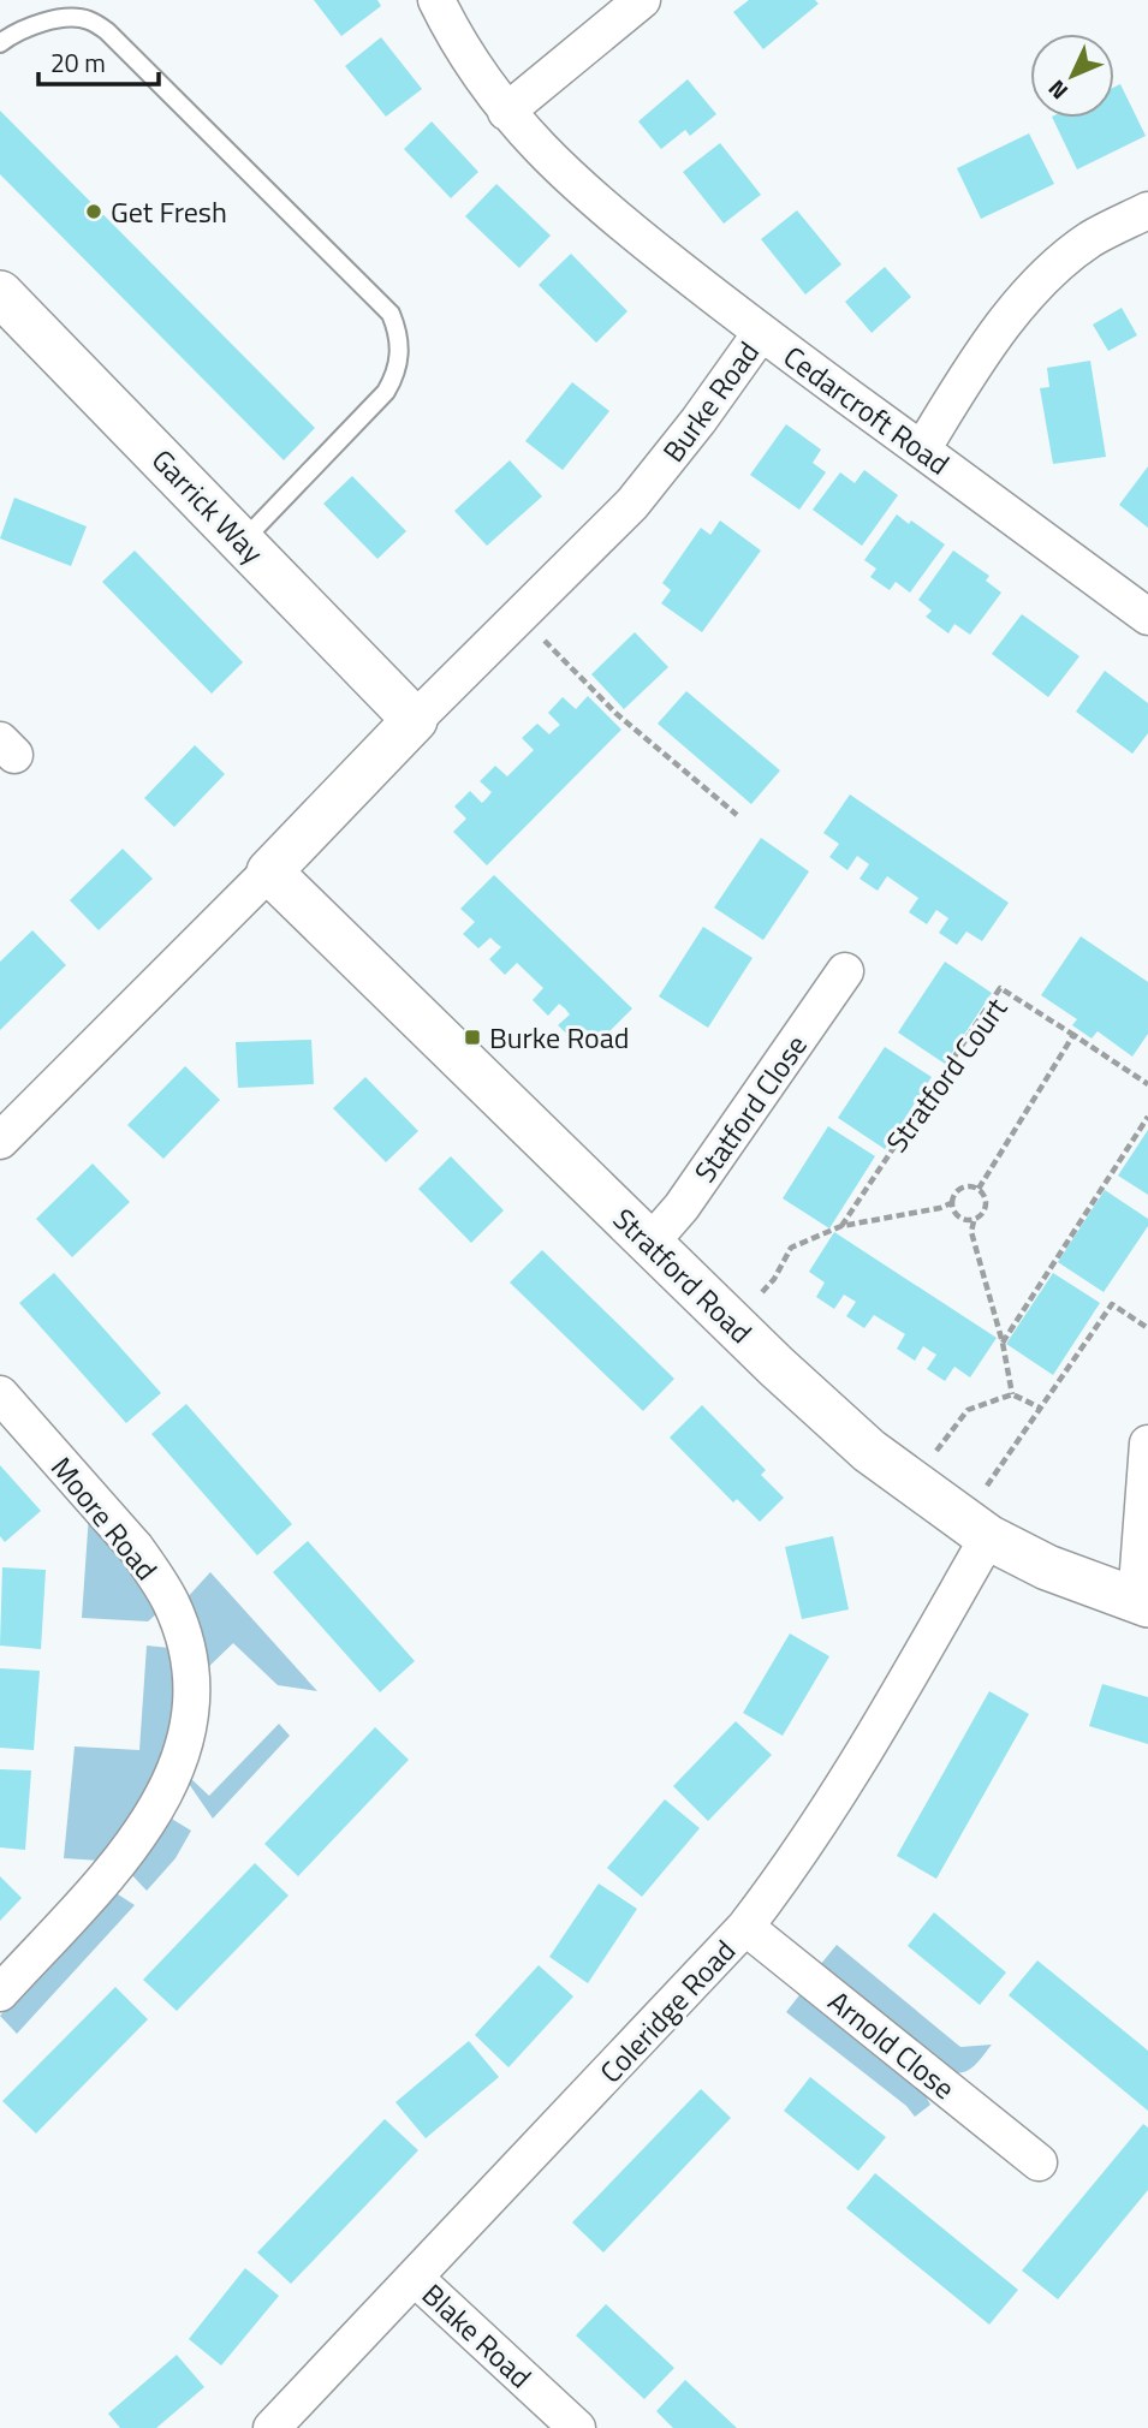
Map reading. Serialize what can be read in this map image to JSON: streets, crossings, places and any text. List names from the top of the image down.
{
  "streets": {
    "street": [
      "Burke Road",
      "Cedarcroft Road",
      "Garrick Way",
      "Statford Close",
      "Stratford Road",
      "Moore Road",
      "Coleridge Road",
      "Arnold Close",
      "Blake Road"
    ],
    "path": ["Stratford Court"]
  },
  "crossings": [
    ["Burke Road", "Cedarcroft Road"],
    ["Burke Road", "Garrick Way"],
    ["Burke Road", "Stratford Road"],
    ["Statford Close", "Stratford Road"],
    ["Stratford Road", "Coleridge Road"],
    ["Coleridge Road", "Arnold Close"],
    ["Coleridge Road", "Blake Road"]
  ],
  "places": {
    "other": ["Get Fresh"],
    "transit": ["Burke Road"]
  },
  "scale_bar": "20 m",
  "north": "bottom left"
}
